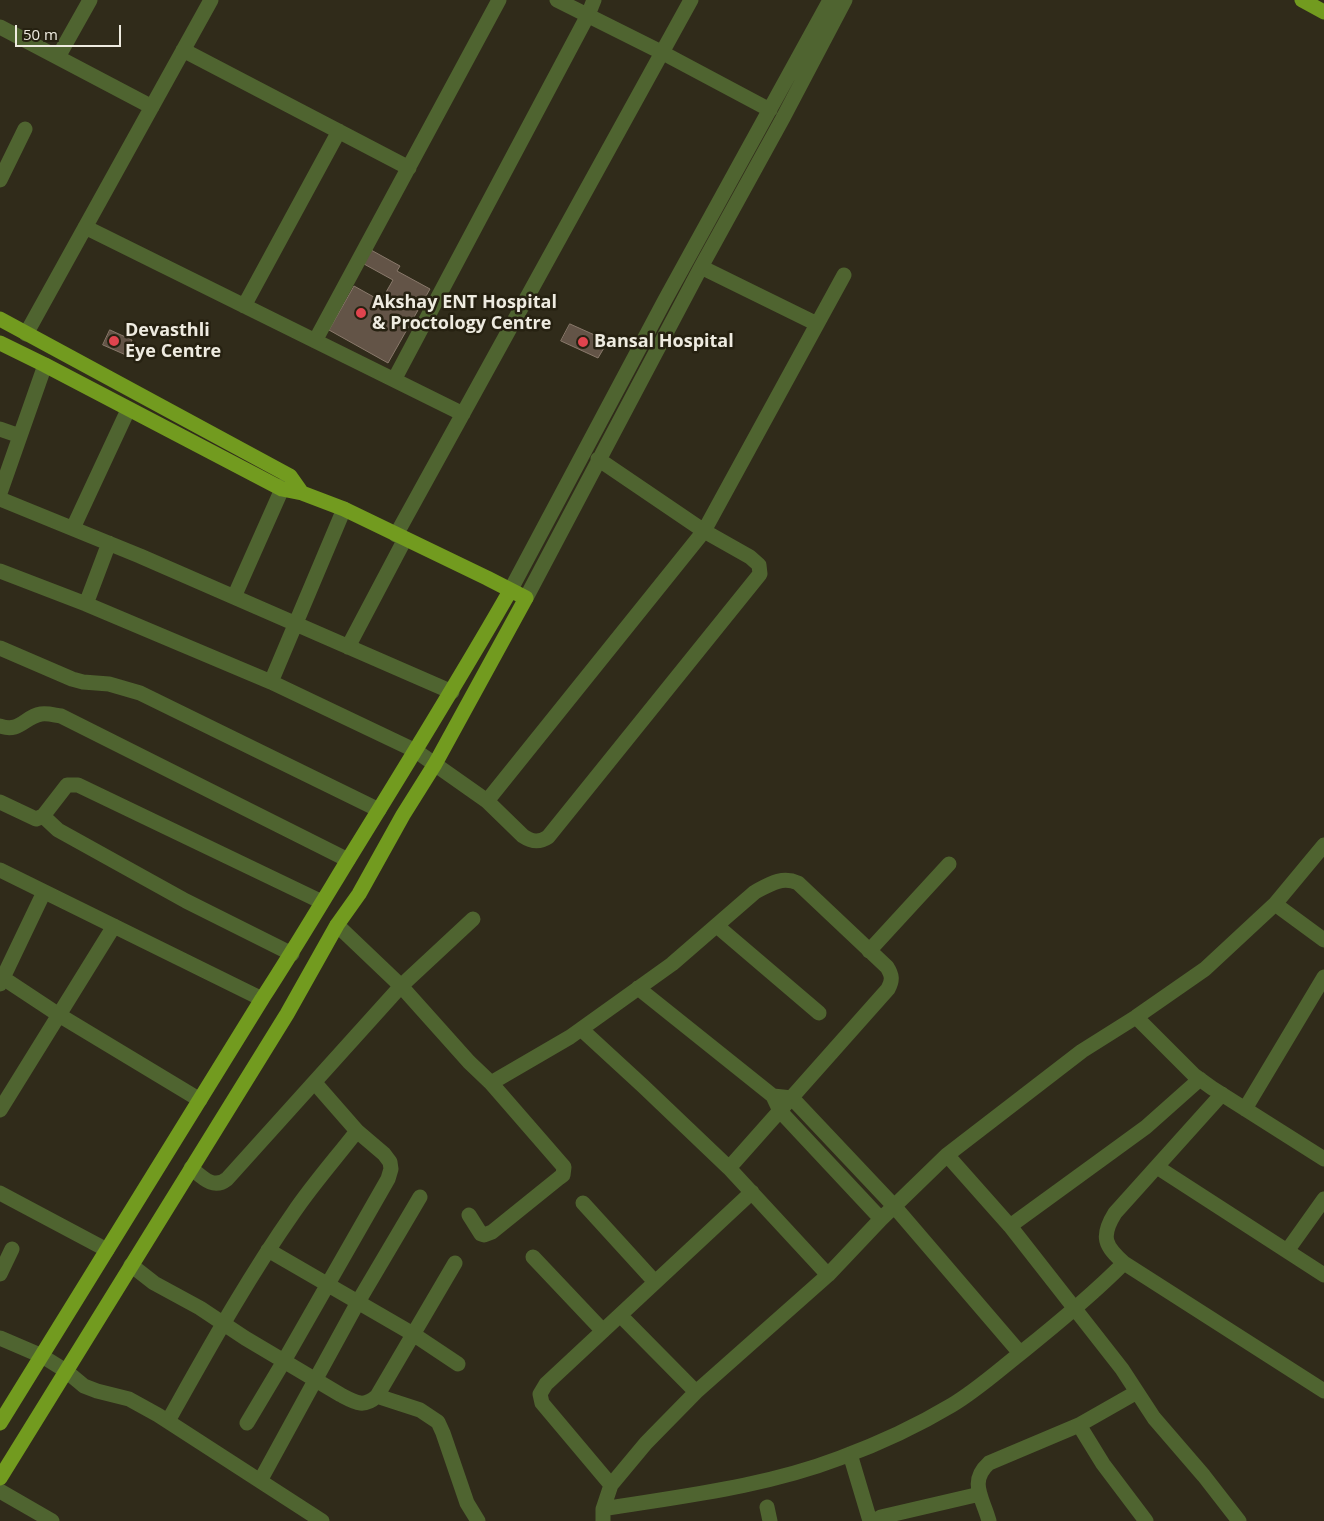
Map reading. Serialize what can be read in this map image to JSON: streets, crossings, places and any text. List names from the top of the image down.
{
  "places": ["Akshay ENT Hospital & Proctology Centre", "Devasthli Eye Centre", "Bansal Hospital"],
  "scale_bar": "50 m"
}
